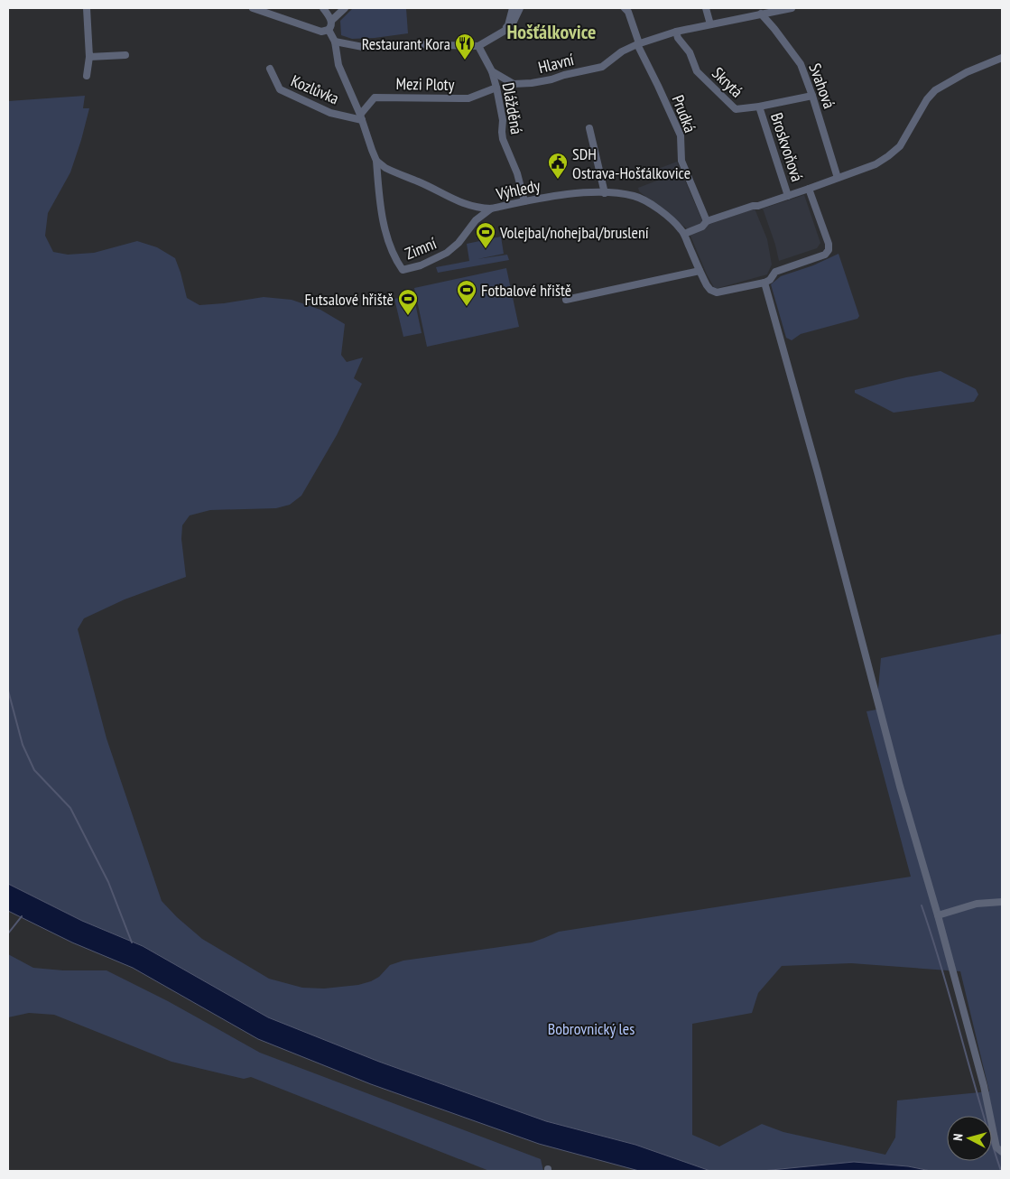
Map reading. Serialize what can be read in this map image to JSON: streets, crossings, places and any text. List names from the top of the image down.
{
  "streets": {
    "street": [
      "Hlavní",
      "Skrytá",
      "Mezi Ploty",
      "Svahová",
      "Kozlůvka",
      "Dlážděná",
      "Prudká",
      "Broskvoňová",
      "Výhledy",
      "Zimní"
    ]
  },
  "crossings": [
    ["Hlavní", "Skrytá"],
    ["Hlavní", "Svahová"],
    ["Hlavní", "Dlážděná"],
    ["Hlavní", "Prudká"],
    ["Skrytá", "Svahová"],
    ["Skrytá", "Broskvoňová"],
    ["Mezi Ploty", "Kozlůvka"],
    ["Mezi Ploty", "Dlážděná"],
    ["Dlážděná", "Výhledy"],
    ["Výhledy", "Zimní"]
  ],
  "districts": ["Hošťálkovice"],
  "parks": ["Bobrovnický les"],
  "places": {
    "restaurant": ["Restaurant Kora"],
    "public building": ["SDH Ostrava-Hošťálkovice"],
    "sports": ["Volejbal/nohejbal/bruslení", "Fotbalové hřiště", "Futsalové hřiště"]
  },
  "north": "left"
}
